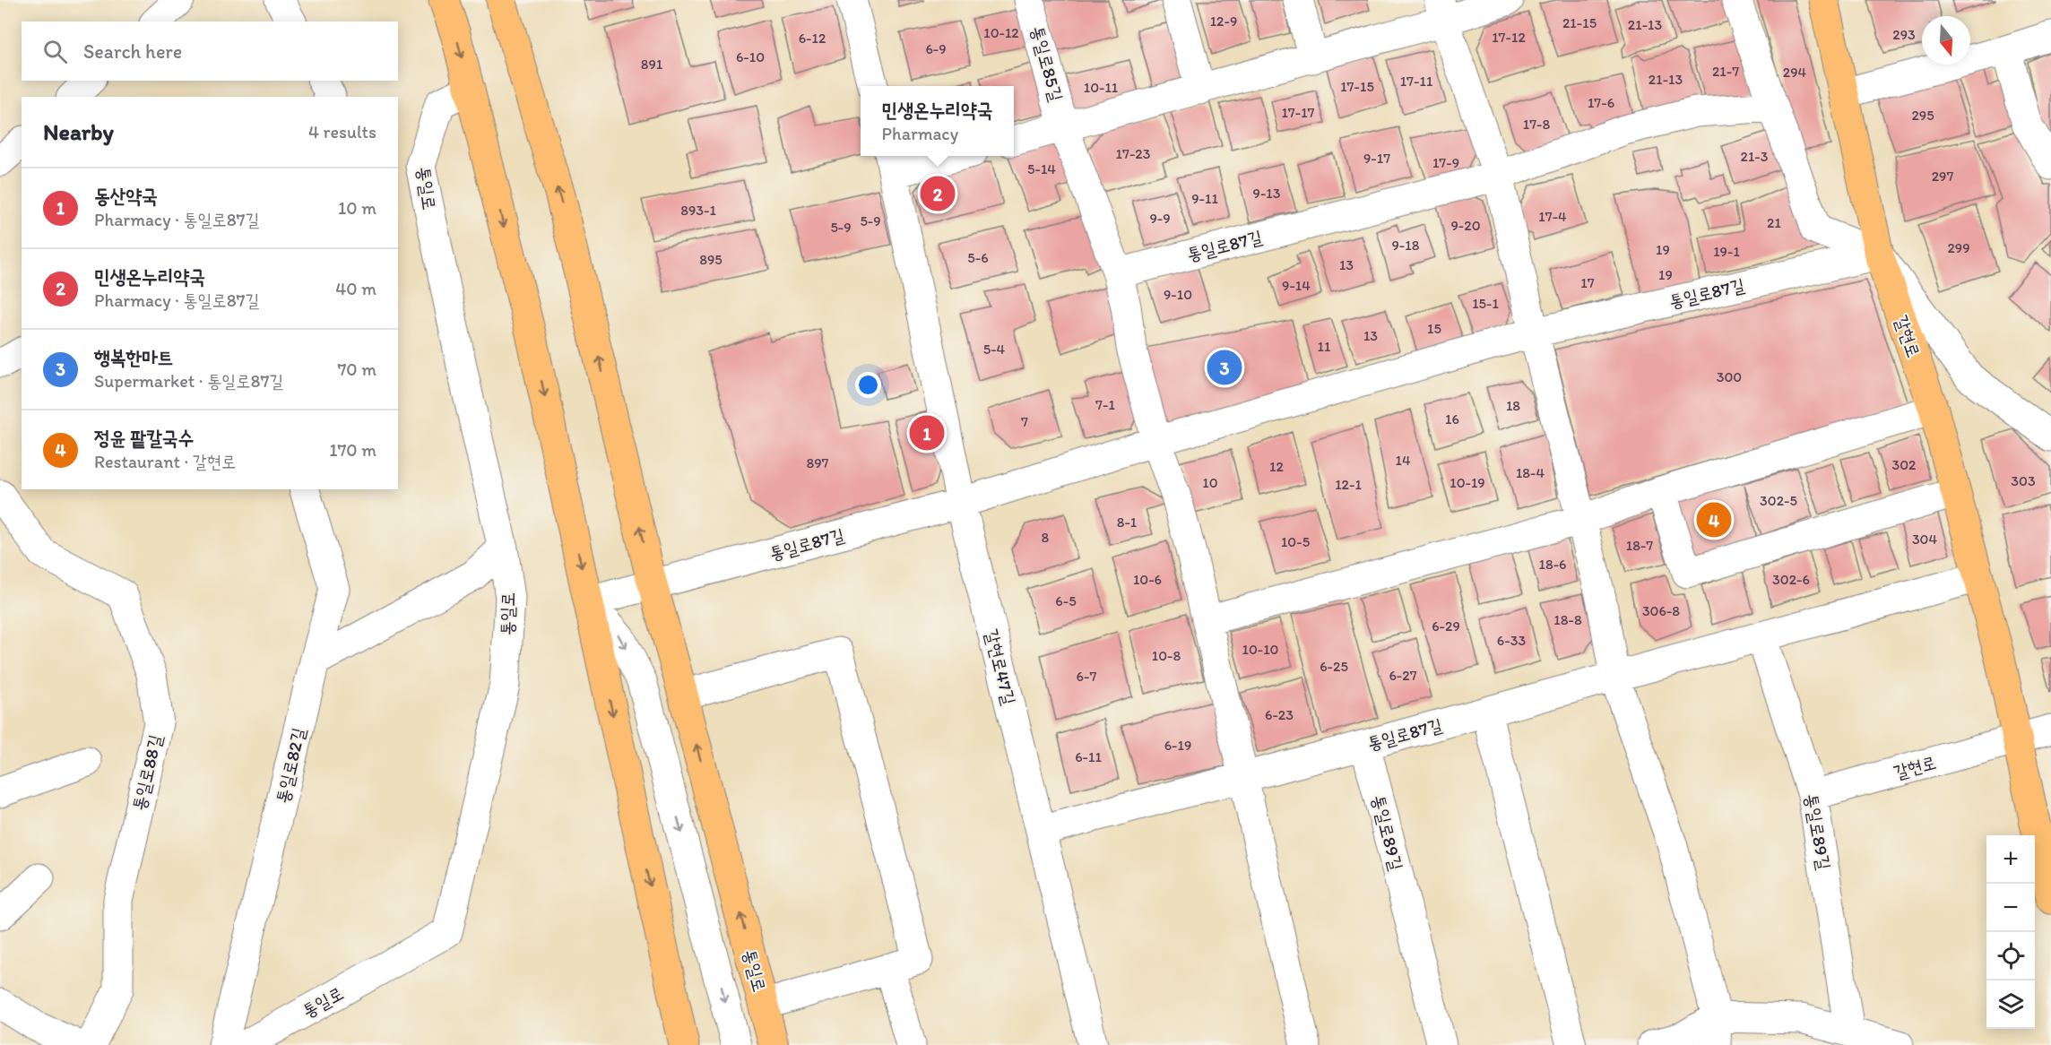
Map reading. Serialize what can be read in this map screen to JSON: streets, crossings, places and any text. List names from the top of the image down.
{
  "streets": {
    "main road": ["통일로", "갈현로"],
    "street": [
      "통일로85길",
      "통일로87길",
      "갈현로47길",
      "통일로82길",
      "통일로88길",
      "통일로89길"
    ]
  },
  "crossings": [
    ["통일로85길", "통일로87길"],
    ["통일로", "통일로87길"],
    ["통일로87길", "갈현로"],
    ["통일로87길", "갈현로47길"],
    ["통일로87길", "통일로89길"],
    ["갈현로", "통일로89길"]
  ],
  "house_numbers": [
    "12-9",
    "21-15",
    "21-13",
    "10-12",
    "293",
    "17-12",
    "6-12",
    "6-9",
    "6-10",
    "891",
    "21-7",
    "294",
    "21-13",
    "17-11",
    "17-15",
    "10-11",
    "17-6",
    "17-17",
    "295",
    "17-8",
    "17-23",
    "21-3",
    "9-17",
    "17-9",
    "5-14",
    "297",
    "9-13",
    "9-11",
    "893-1",
    "17-4",
    "9-9",
    "5-9",
    "21",
    "9-20",
    "5-9",
    "9-18",
    "299",
    "19",
    "19-1",
    "5-6",
    "895",
    "13",
    "19",
    "17",
    "9-14",
    "9-10",
    "15-1",
    "15",
    "13",
    "11",
    "5-4",
    "300",
    "7-1",
    "18",
    "16",
    "7",
    "14",
    "897",
    "302",
    "12",
    "18-4",
    "303",
    "10",
    "10-19",
    "12-1",
    "302-5",
    "8-1",
    "8",
    "304",
    "10-5",
    "18-7",
    "18-6",
    "10-6",
    "302-6",
    "6-5",
    "306-8",
    "18-8",
    "6-29",
    "6-33",
    "10-10",
    "10-8",
    "6-25",
    "6-27",
    "6-7",
    "6-23",
    "6-19",
    "6-11"
  ],
  "north": "bottom",
  "page": {
    "search": "Search here",
    "popup": ["민생온누리약국", "Pharmacy"],
    "heading": ["Nearby", "4 results"],
    "list": [
      {
        "mark": "1",
        "name": "동산약국",
        "note": "Pharmacy · 통일로87길",
        "value": "10 m"
      },
      {
        "mark": "2",
        "name": "민생온누리약국",
        "note": "Pharmacy · 통일로87길",
        "value": "40 m"
      },
      {
        "mark": "3",
        "name": "행복한마트",
        "note": "Supermarket · 통일로87길",
        "value": "70 m"
      },
      {
        "mark": "4",
        "name": "정윤 팥칼국수",
        "note": "Restaurant · 갈현로",
        "value": "170 m"
      }
    ],
    "pins": [
      "2",
      "3",
      "1",
      "4"
    ],
    "map_buttons": ["+", "−"]
  }
}
